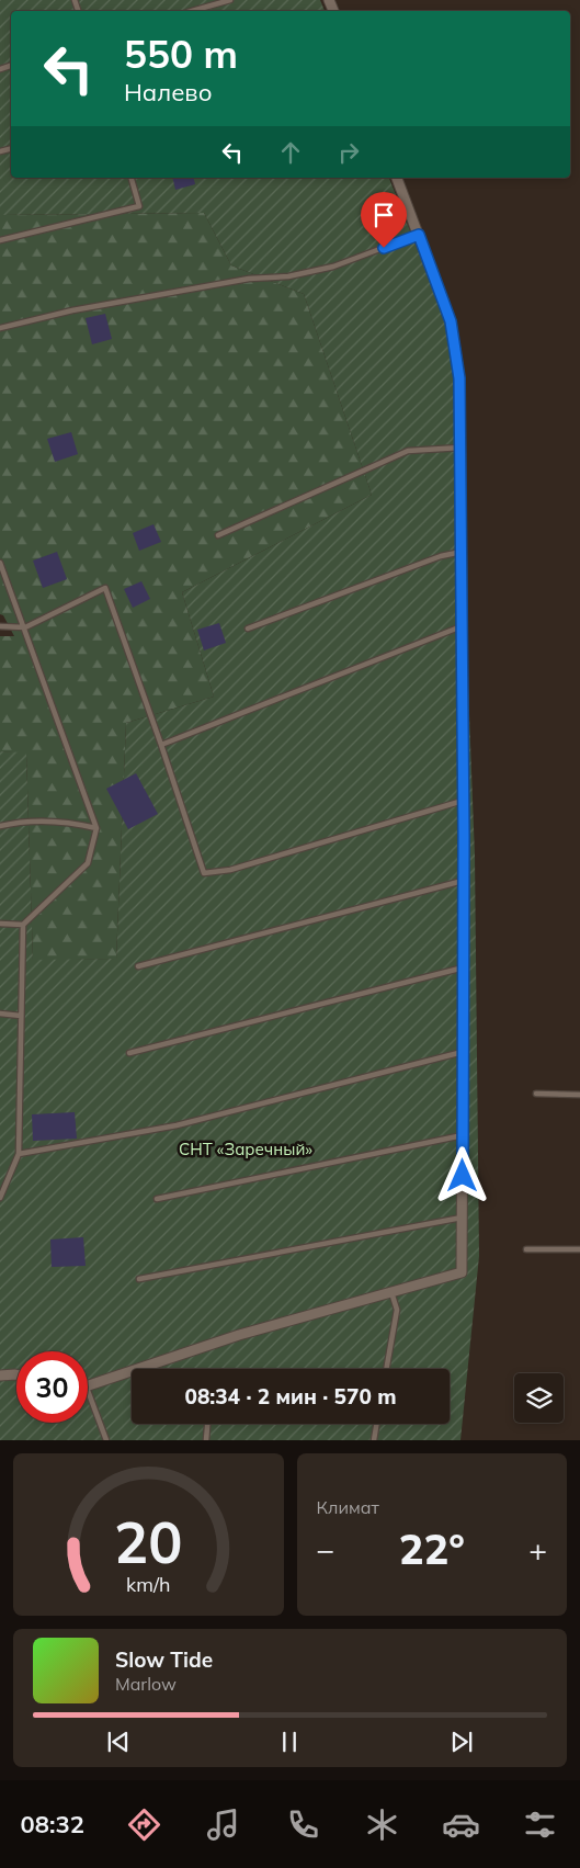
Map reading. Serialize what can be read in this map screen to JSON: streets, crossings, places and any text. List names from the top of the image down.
{
  "parks": ["СНТ «Заречный»"],
  "page": {
    "turn": ["550 m", "Налево"],
    "limit": "30",
    "trip": "08:34 · 2 мин · 570 m",
    "tile": "Климат",
    "heat": ["−", "22°", "+"],
    "song": ["Slow Tide", "Marlow"],
    "tabs": "08:32",
    "gauge": ["20", "km/h"]
  }
}
